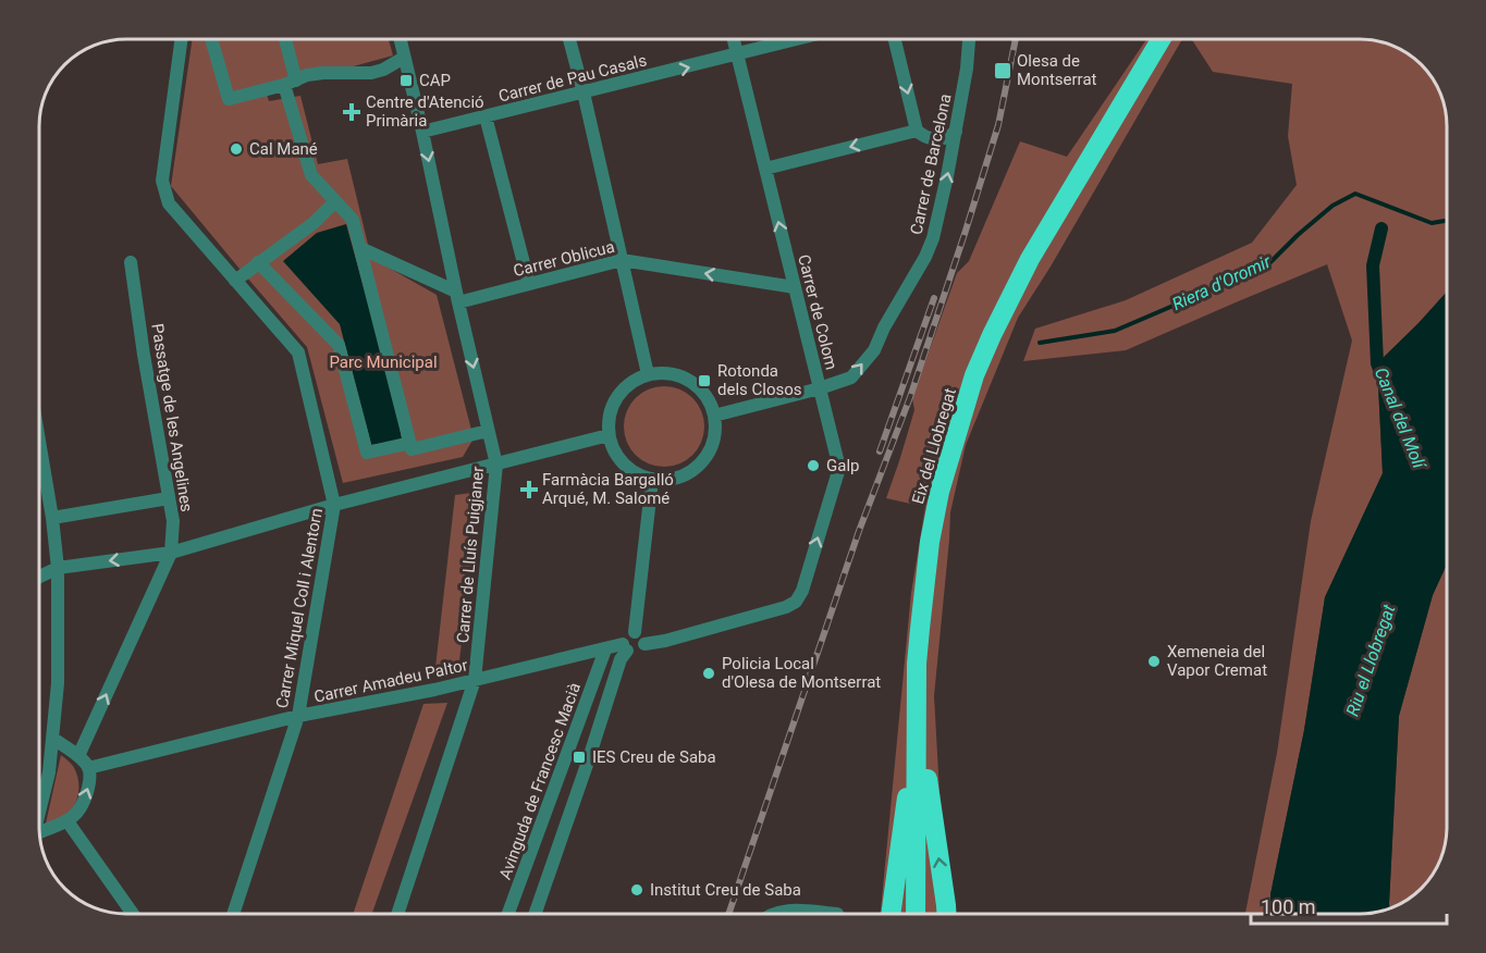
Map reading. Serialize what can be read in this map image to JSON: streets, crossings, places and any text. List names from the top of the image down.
{
  "streets": {
    "highway": ["Eix del Llobregat"],
    "street": [
      "Carrer de Pau Casals",
      "Carrer de Barcelona",
      "Carrer Oblicua",
      "Carrer de Colom",
      "Passatge de les Angelines",
      "Carrer de Lluís Puigjaner",
      "Carrer Miquel Coll i Alentorn",
      "Carrer Amadeu Paltor",
      "Avinguda de Francesc Macià"
    ]
  },
  "crossings": [
    ["Carrer de Pau Casals", "Carrer de Colom"],
    ["Carrer de Pau Casals", "Carrer de Lluís Puigjaner"],
    ["Carrer de Barcelona", "Carrer de Colom"],
    ["Carrer Oblicua", "Carrer de Colom"],
    ["Carrer Oblicua", "Carrer de Lluís Puigjaner"],
    ["Carrer de Colom", "Carrer Amadeu Paltor"],
    ["Carrer de Lluís Puigjaner", "Carrer Amadeu Paltor"],
    ["Carrer Miquel Coll i Alentorn", "Carrer Amadeu Paltor"],
    ["Carrer Amadeu Paltor", "Avinguda de Francesc Macià"]
  ],
  "one_way": ["Carrer de Pau Casals", "Carrer de Barcelona", "Carrer Oblicua"],
  "water": ["Riera d'Oromir", "Canal del Molí", "Riu el Llobregat"],
  "parks": ["Parc Municipal"],
  "places": {
    "transit": [
      "Olesa de Montserrat",
      "CAP",
      "Rotonda dels Closos",
      "IES Creu de Saba"
    ],
    "health": ["Centre d'Atenció Primària", "Farmàcia Bargalló Arqué, M. Salomé"],
    "other": [
      "Cal Mané",
      "Galp",
      "Xemeneia del Vapor Cremat",
      "Policia Local d'Olesa de Montserrat",
      "Institut Creu de Saba"
    ]
  },
  "scale_bar": "100 m"
}
